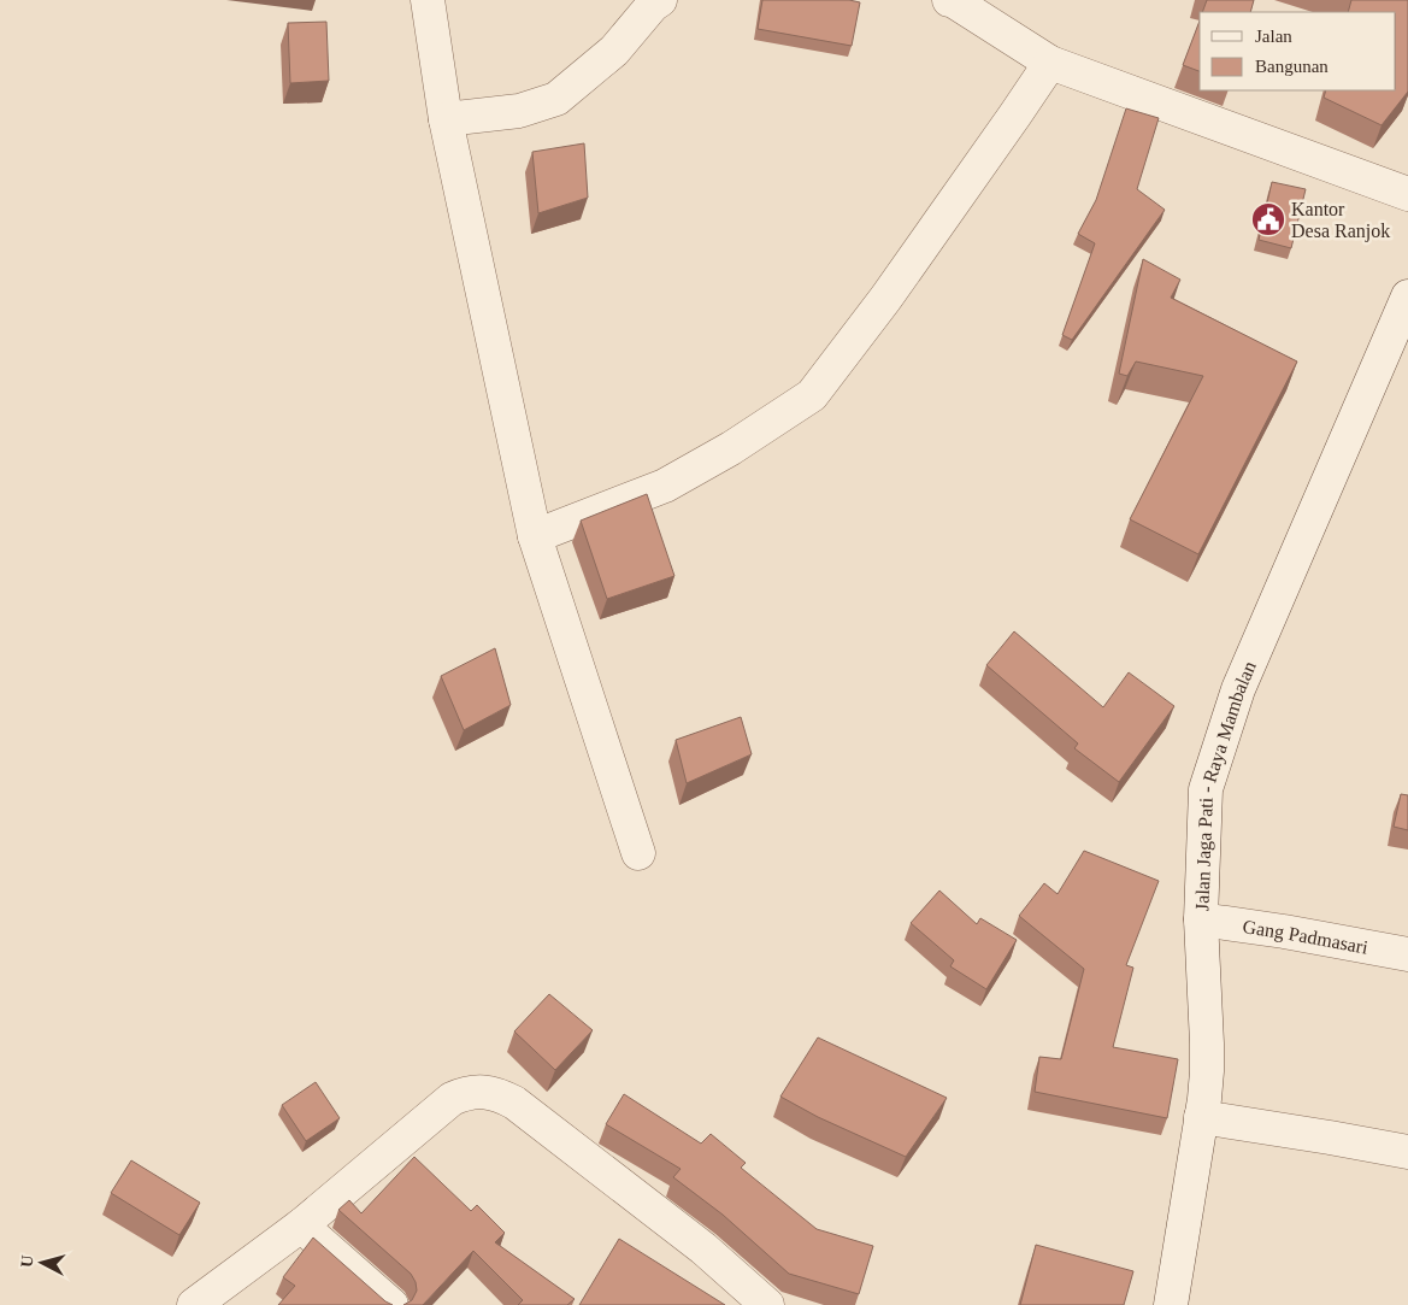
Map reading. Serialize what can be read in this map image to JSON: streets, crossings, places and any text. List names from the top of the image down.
{
  "streets": {
    "street": ["Jalan Jaga Pati - Raya Mambalan", "Gang Padmasari"]
  },
  "crossings": [
    ["Jalan Jaga Pati - Raya Mambalan", "Gang Padmasari"]
  ],
  "places": {
    "public building": ["Kantor Desa Ranjok"]
  },
  "legend": ["Jalan", "Bangunan"],
  "north": "left"
}
